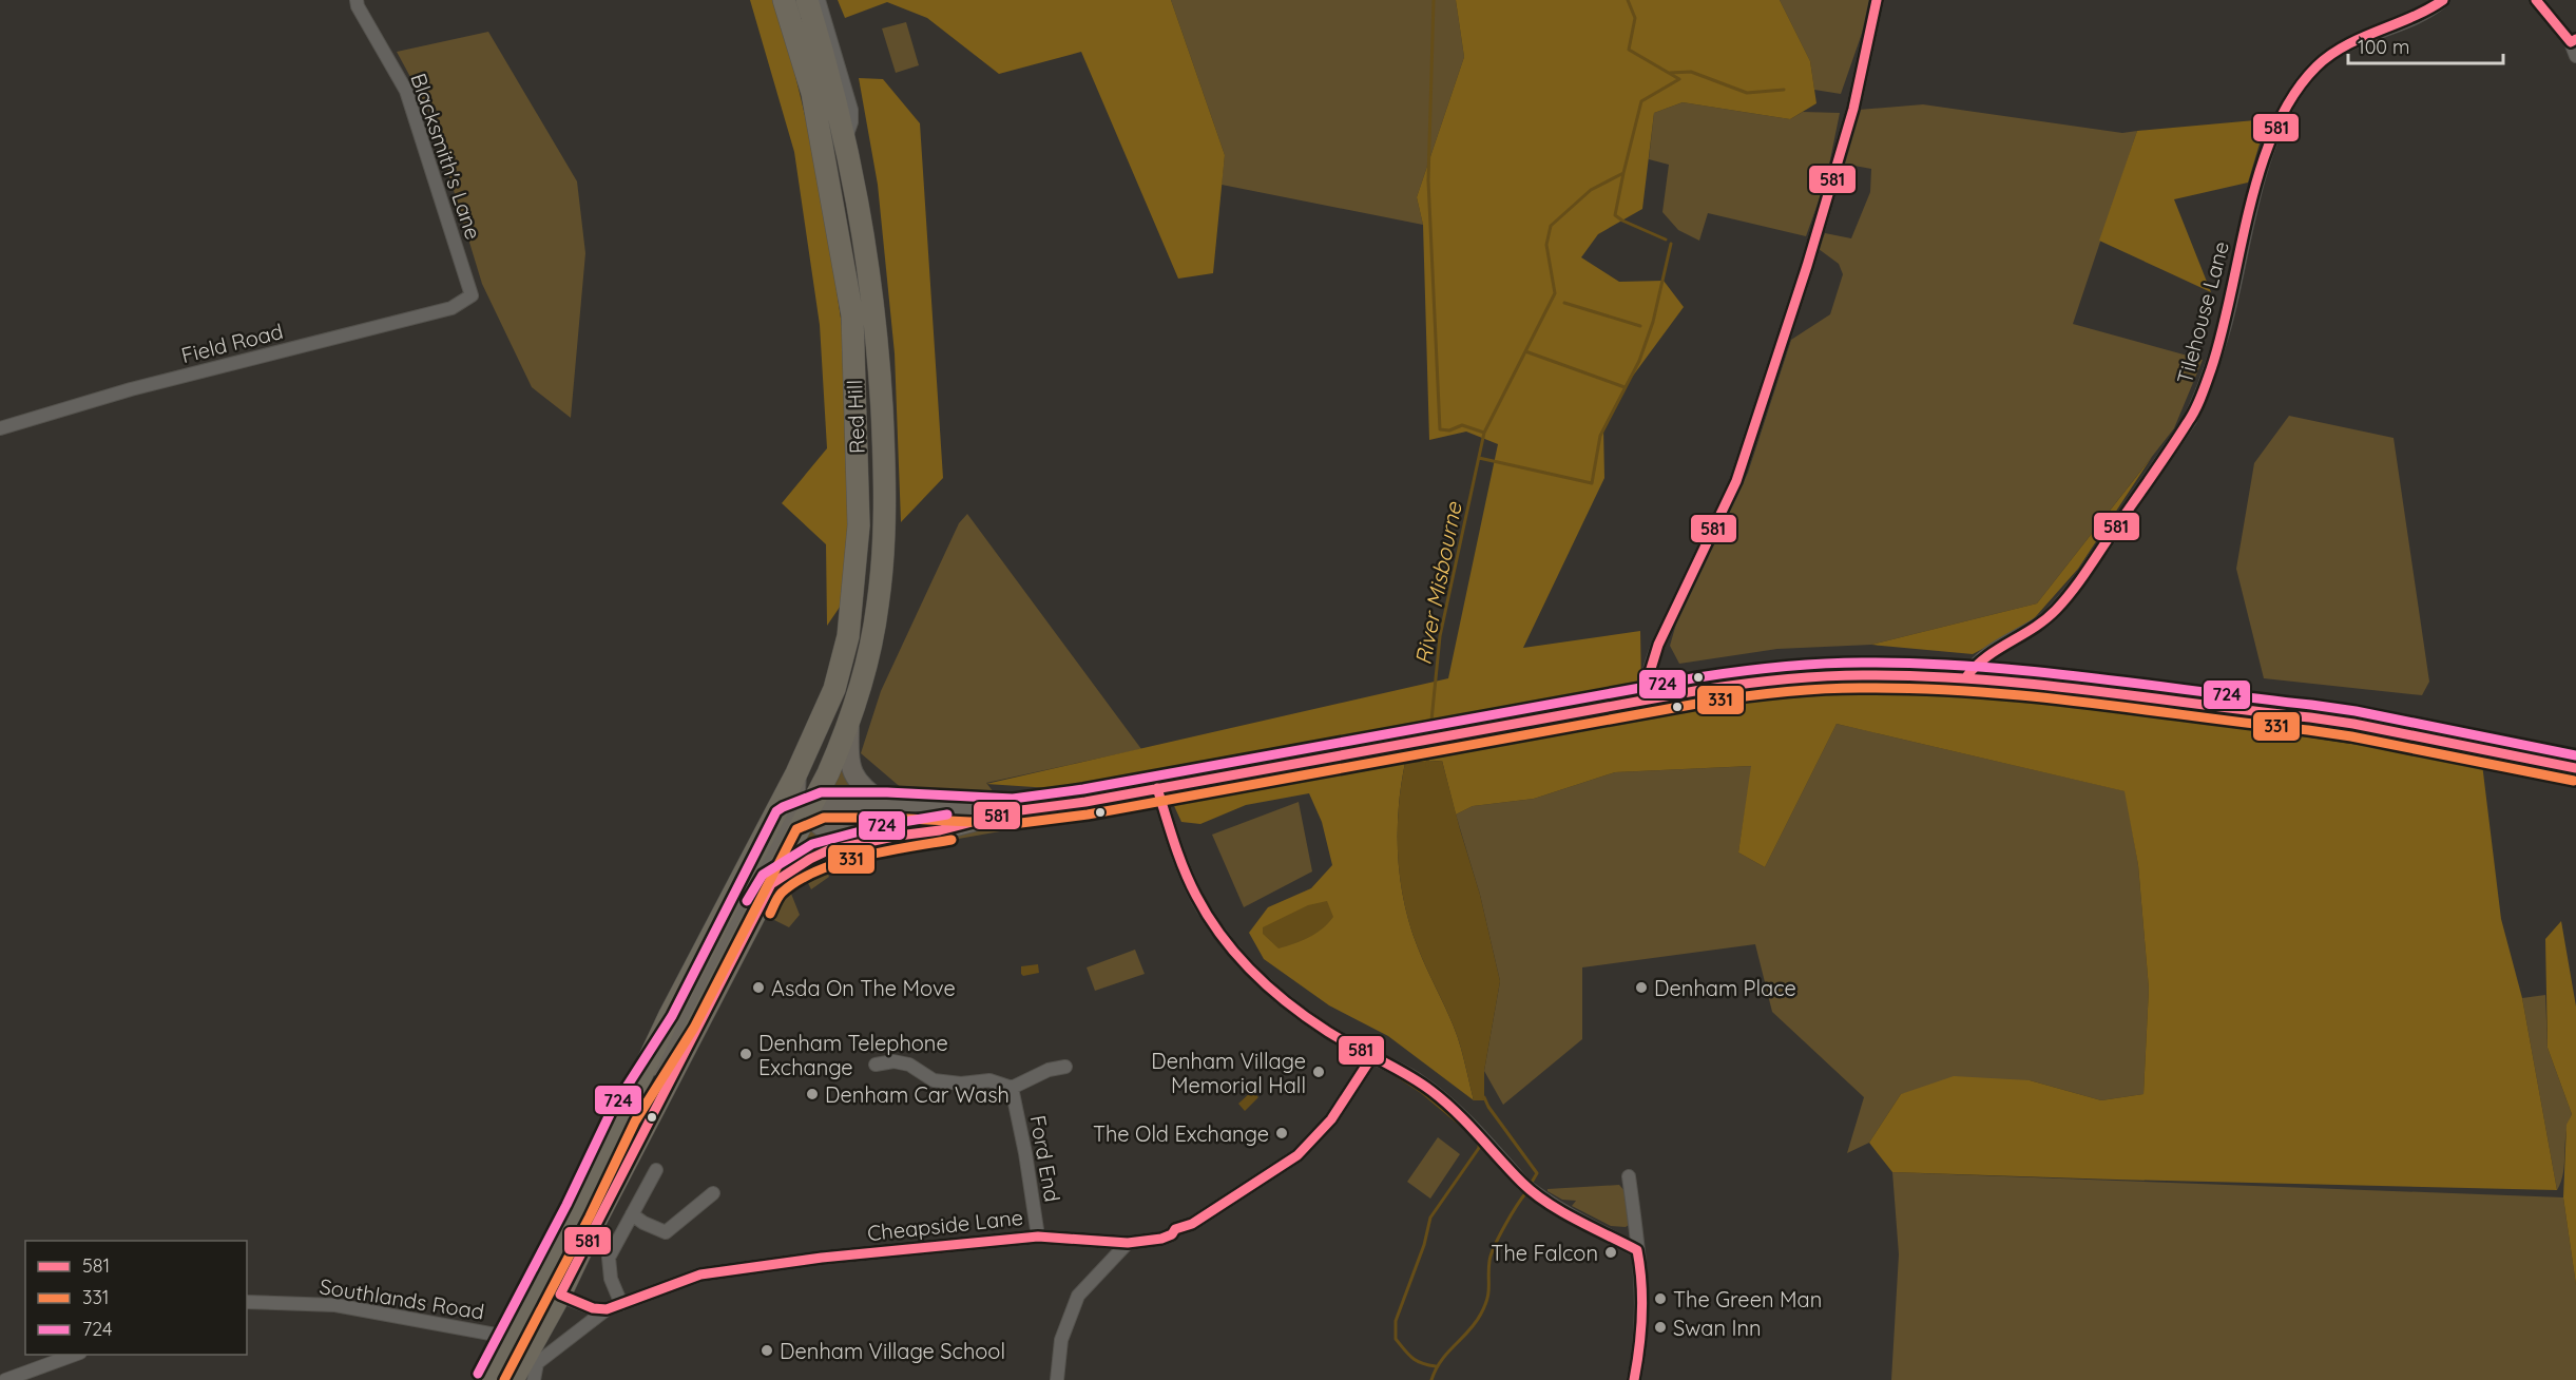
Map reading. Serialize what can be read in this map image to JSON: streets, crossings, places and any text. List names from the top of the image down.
{
  "streets": {
    "highway": ["Red Hill"],
    "street": [
      "Blacksmith's Lane",
      "Tilehouse Lane",
      "Field Road",
      "Ford End",
      "Cheapside Lane",
      "Southlands Road"
    ]
  },
  "crossings": [
    ["Blacksmith's Lane", "Field Road"],
    ["Red Hill", "Southlands Road"],
    ["Ford End", "Cheapside Lane"]
  ],
  "water": ["River Misbourne"],
  "places": [
    "Asda On The Move",
    "Denham Place",
    "Denham Telephone Exchange",
    "Denham Village Memorial Hall",
    "Denham Car Wash",
    "The Old Exchange",
    "The Falcon",
    "The Green Man",
    "Swan Inn",
    "Denham Village School"
  ],
  "lines": ["transit line 581", "transit line 724", "transit line 331"],
  "legend": ["581", "331", "724"],
  "scale_bar": "100 m"
}
